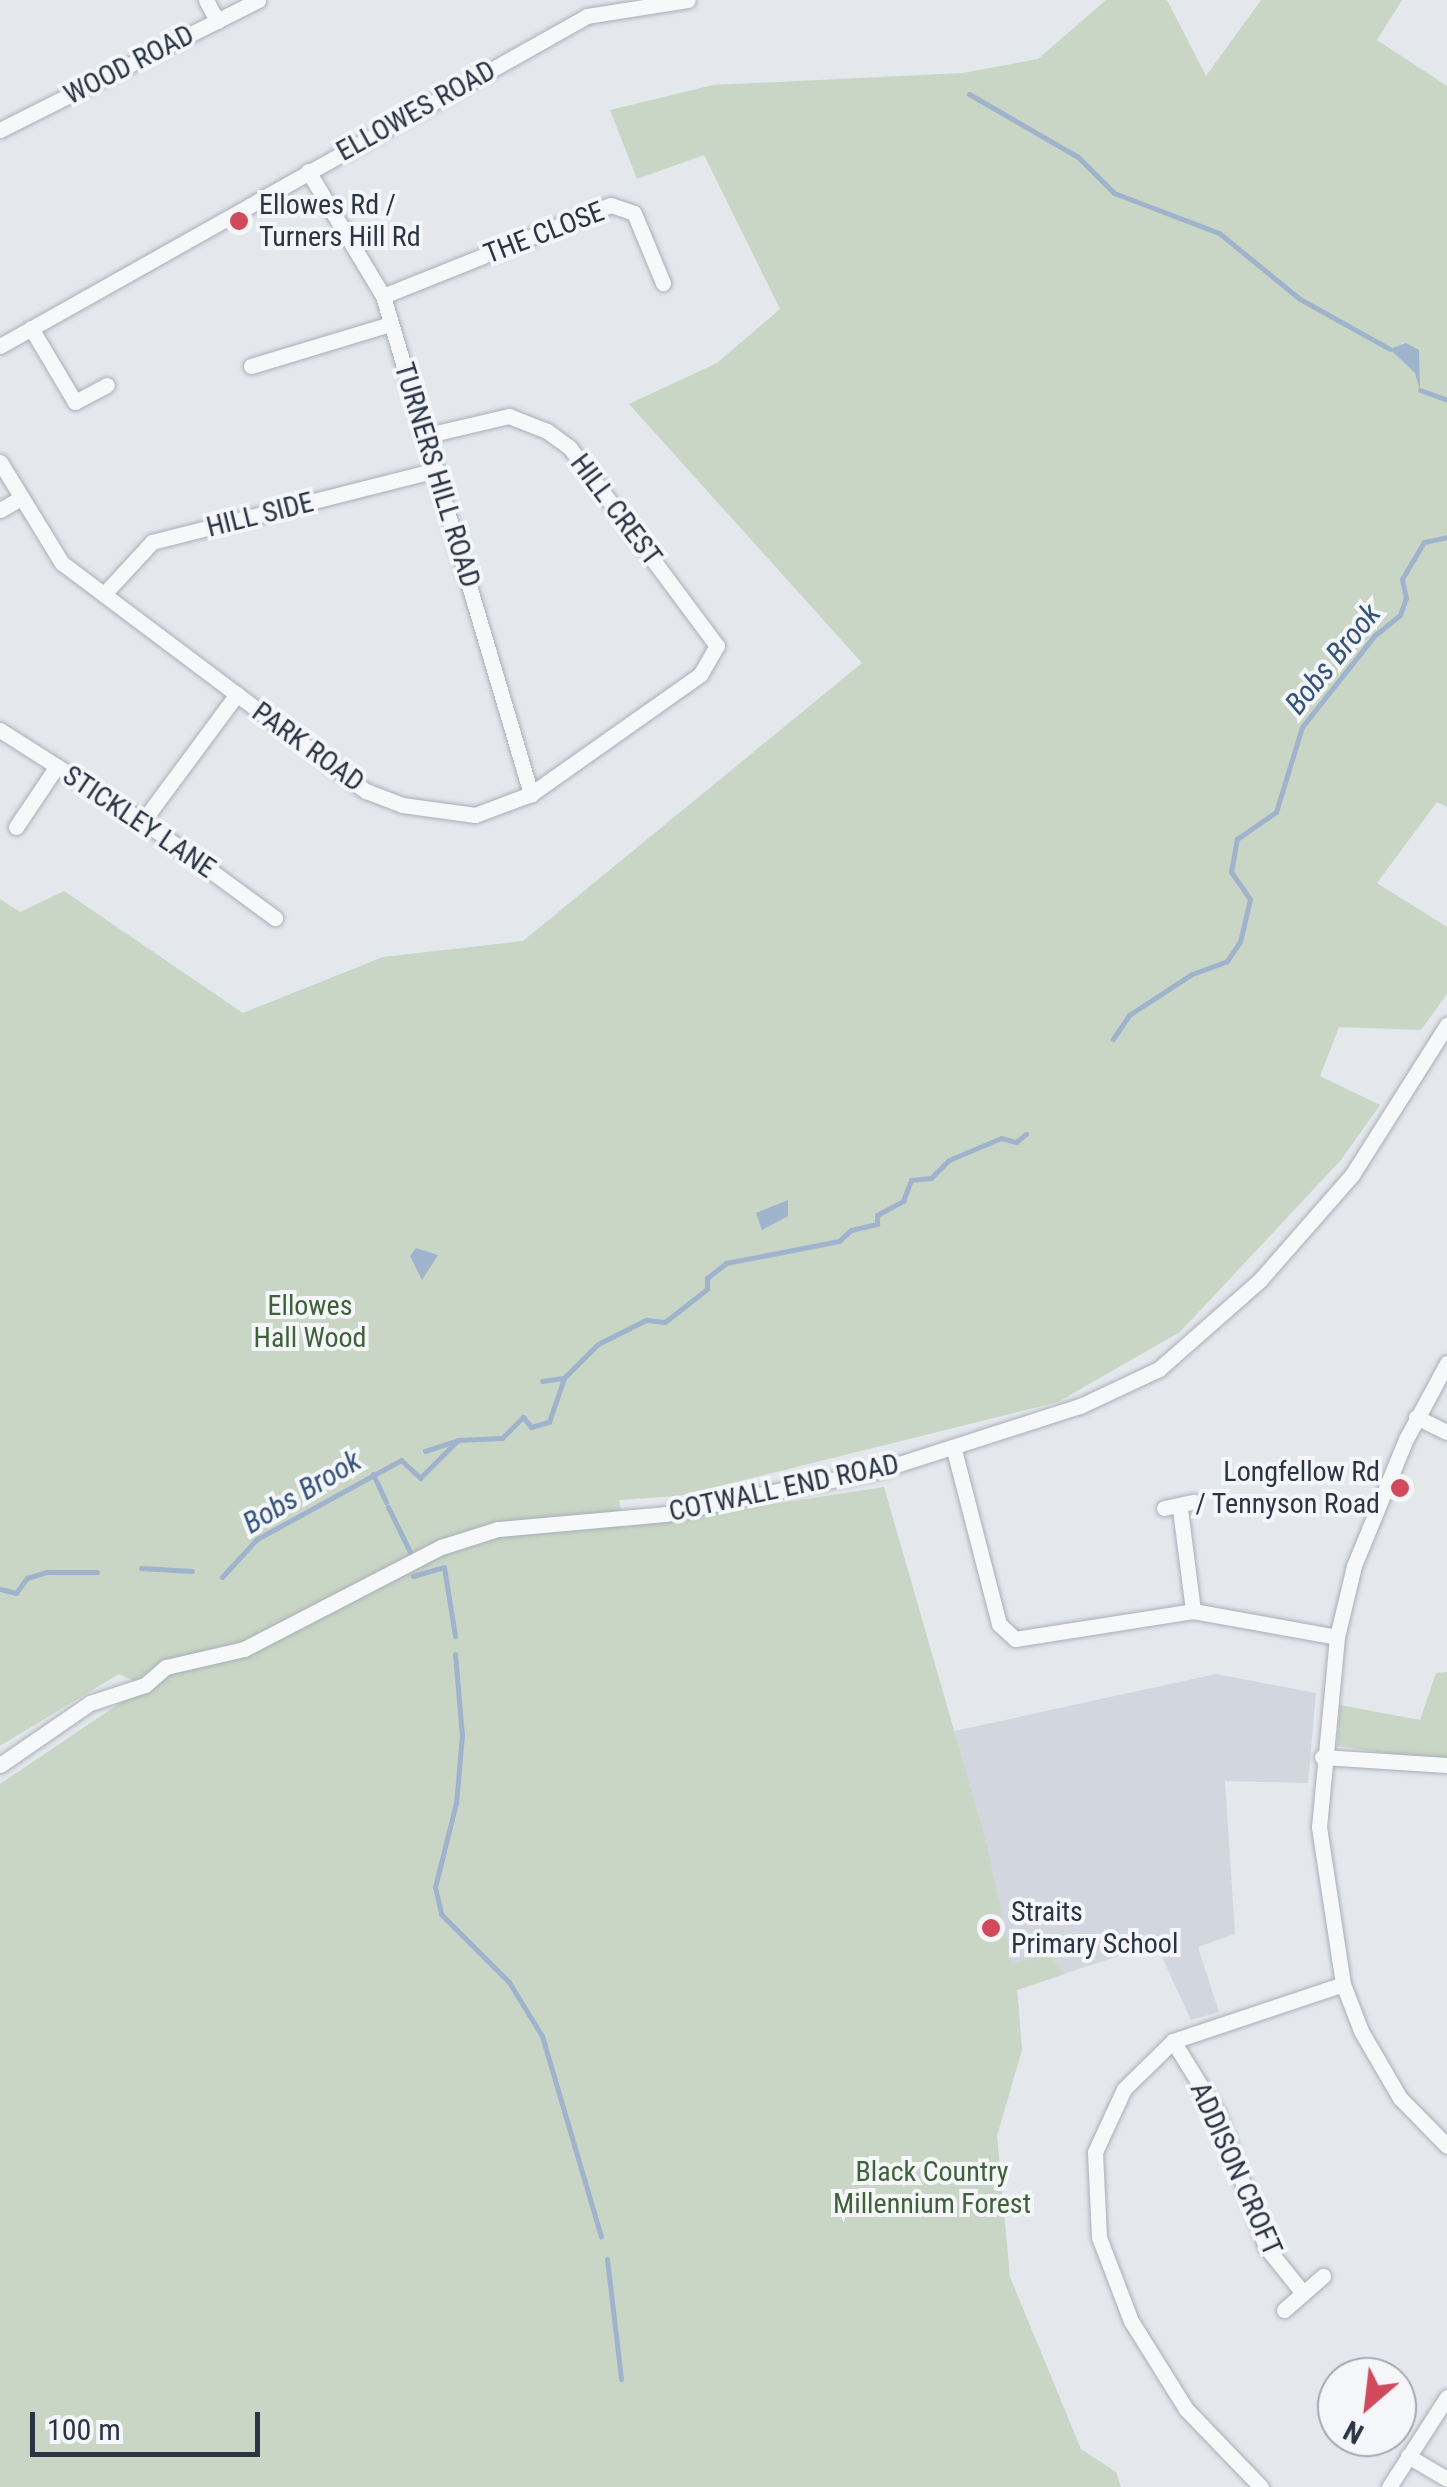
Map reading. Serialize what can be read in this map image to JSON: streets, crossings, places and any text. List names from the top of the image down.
{
  "streets": {
    "street": [
      "WOOD ROAD",
      "ELLOWES ROAD",
      "THE CLOSE",
      "TURNERS HILL ROAD",
      "HILL CREST",
      "HILL SIDE",
      "PARK ROAD",
      "STICKLEY LANE",
      "COTWALL END ROAD",
      "ADDISON CROFT"
    ]
  },
  "crossings": [
    ["ELLOWES ROAD", "TURNERS HILL ROAD"],
    ["THE CLOSE", "TURNERS HILL ROAD"],
    ["TURNERS HILL ROAD", "HILL CREST"],
    ["TURNERS HILL ROAD", "HILL SIDE"],
    ["TURNERS HILL ROAD", "PARK ROAD"],
    ["HILL CREST", "PARK ROAD"],
    ["HILL SIDE", "PARK ROAD"]
  ],
  "water": ["Bobs Brook"],
  "parks": ["Ellowes Hall Wood", "Black Country Millennium Forest"],
  "places": ["Ellowes Rd / Turners Hill Rd", "Longfellow Rd / Tennyson Road", "Straits Primary School"],
  "scale_bar": "100 m",
  "north": "bottom left"
}
